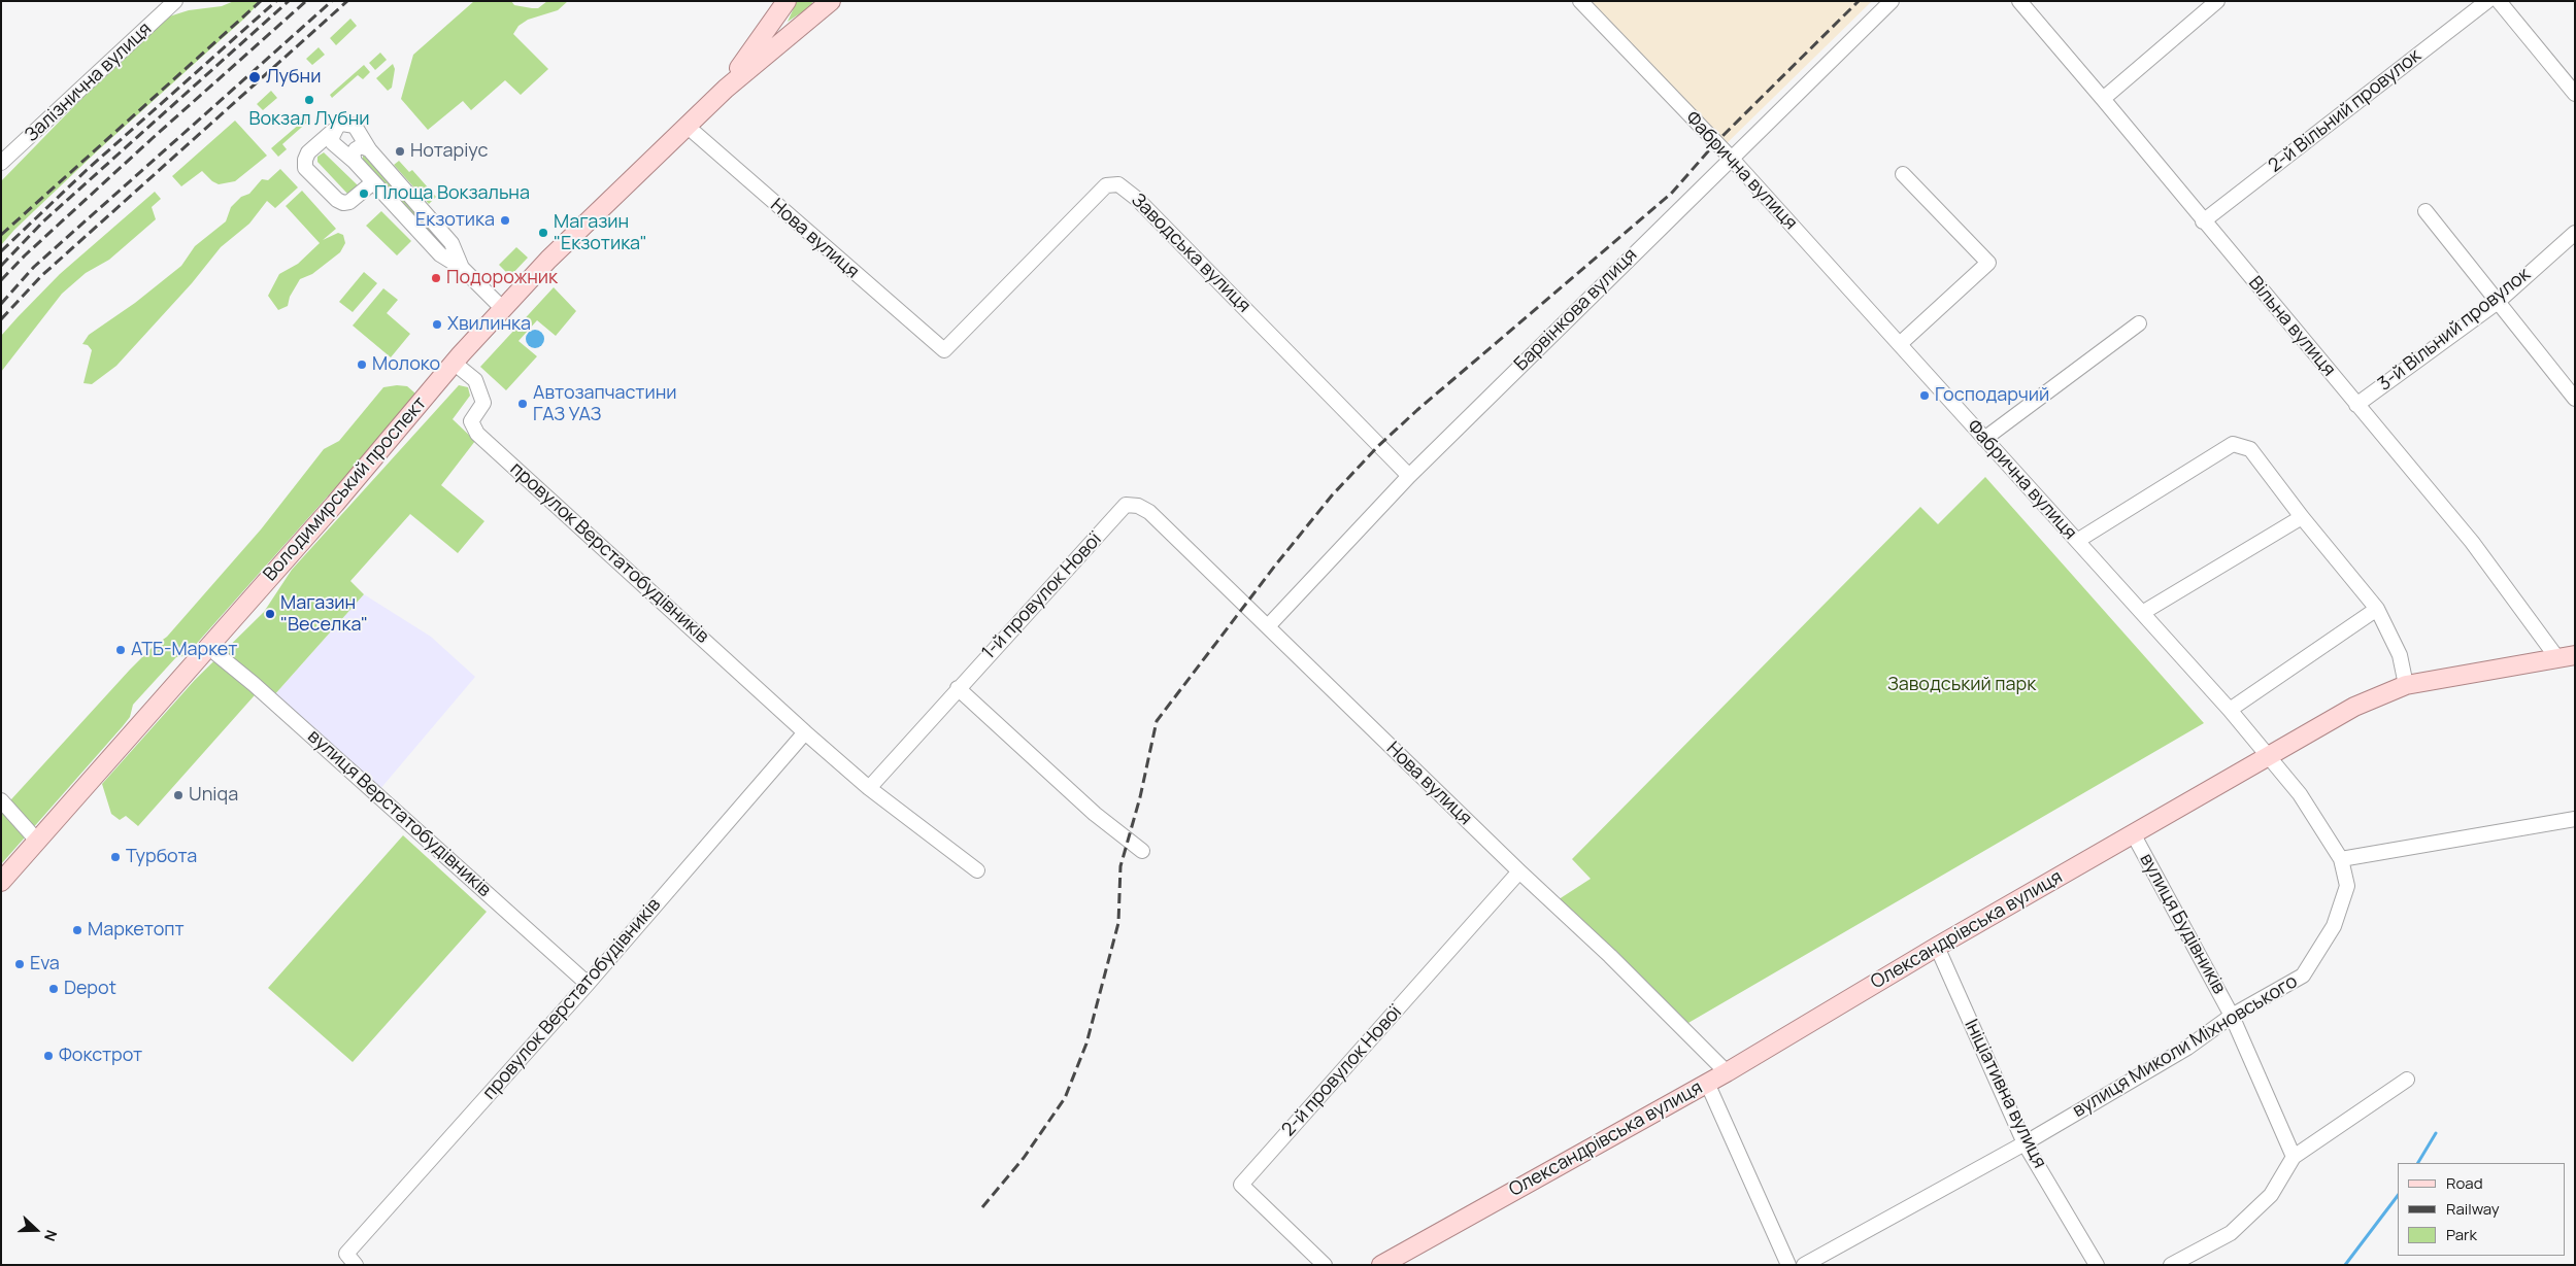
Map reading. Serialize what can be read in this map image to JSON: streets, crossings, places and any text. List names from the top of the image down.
{
  "streets": {
    "main road": ["Володимирський проспект", "Олександрівська вулиця"],
    "street": [
      "Залізнична вулиця",
      "2-й Вільний провулок",
      "Фабрична вулиця",
      "Нова вулиця",
      "Заводська вулиця",
      "Барвінкова вулиця",
      "Вільна вулиця",
      "3-й Вільний провулок",
      "провулок Верстатобудівників",
      "1-й провулок Нової",
      "вулиця Верстатобудівників",
      "вулиця Будівників",
      "вулиця Миколи Міхновського",
      "2-й провулок Нової",
      "Ініціативна вулиця"
    ]
  },
  "crossings": [
    ["2-й Вільний провулок", "Вільна вулиця"],
    ["Фабрична вулиця", "Барвінкова вулиця"],
    ["Фабрична вулиця", "Олександрівська вулиця"],
    ["Фабрична вулиця", "вулиця Миколи Міхновського"],
    ["Нова вулиця", "Заводська вулиця"],
    ["Нова вулиця", "Барвінкова вулиця"],
    ["Нова вулиця", "Володимирський проспект"],
    ["Нова вулиця", "1-й провулок Нової"],
    ["Нова вулиця", "Олександрівська вулиця"],
    ["Нова вулиця", "2-й провулок Нової"],
    ["Заводська вулиця", "Барвінкова вулиця"],
    ["Вільна вулиця", "3-й Вільний провулок"],
    ["Вільна вулиця", "Олександрівська вулиця"],
    ["Володимирський проспект", "провулок Верстатобудівників"],
    ["Володимирський проспект", "вулиця Верстатобудівників"],
    ["провулок Верстатобудівників", "1-й провулок Нової"],
    ["провулок Верстатобудівників", "вулиця Верстатобудівників"],
    ["вулиця Будівників", "Олександрівська вулиця"],
    ["вулиця Будівників", "вулиця Миколи Міхновського"],
    ["Олександрівська вулиця", "Ініціативна вулиця"],
    ["вулиця Миколи Міхновського", "Ініціативна вулиця"]
  ],
  "parks": ["Заводський парк"],
  "places": [
    "Лубни",
    "Вокзал Лубни",
    "Нотаріус",
    "Площа Вокзальна",
    "Екзотика",
    "Магазин \"Екзотика\"",
    "Подорожник",
    "Хвилинка",
    "Молоко",
    "Господарчий",
    "Автозапчастини ГАЗ УАЗ",
    "Магазин \"Веселка\"",
    "АТБ-Маркет",
    "Uniqa",
    "Турбота",
    "Маркетопт",
    "Eva",
    "Depot",
    "Фокстрот"
  ],
  "legend": ["Road", "Railway", "Park"],
  "north": "right"
}
